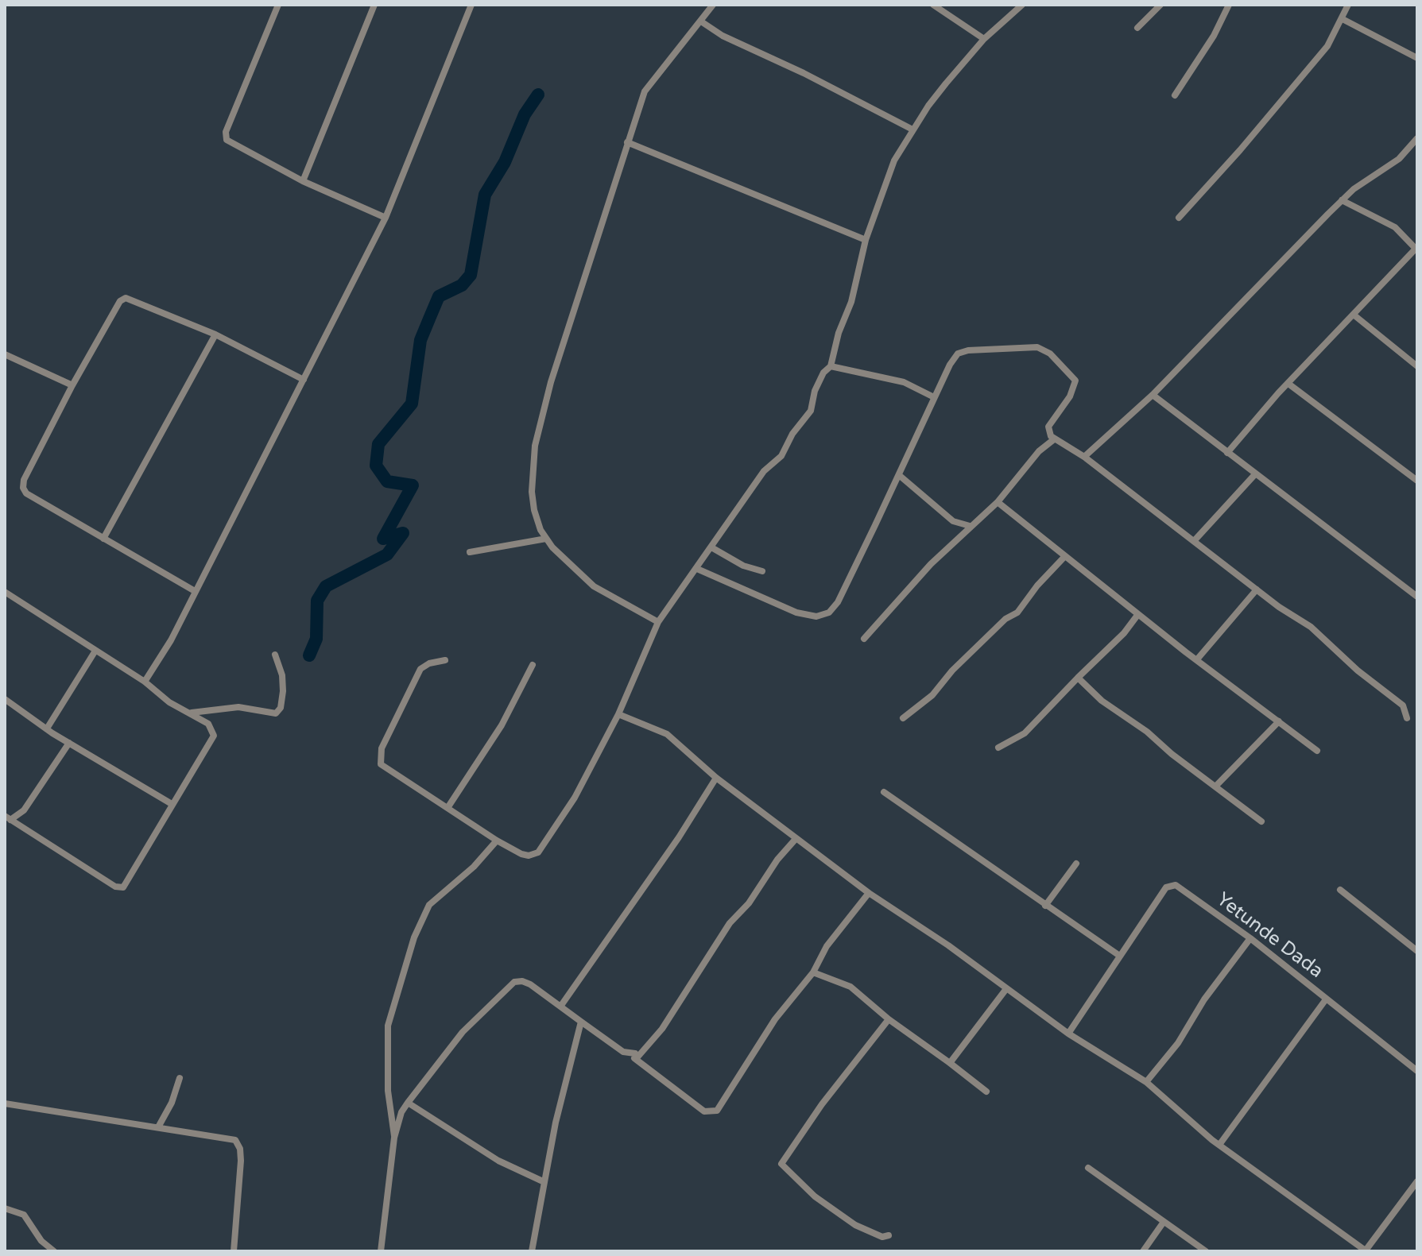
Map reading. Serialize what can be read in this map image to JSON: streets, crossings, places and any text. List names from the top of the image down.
{
  "streets": {
    "street": ["Yetunde Dada"]
  }
}
